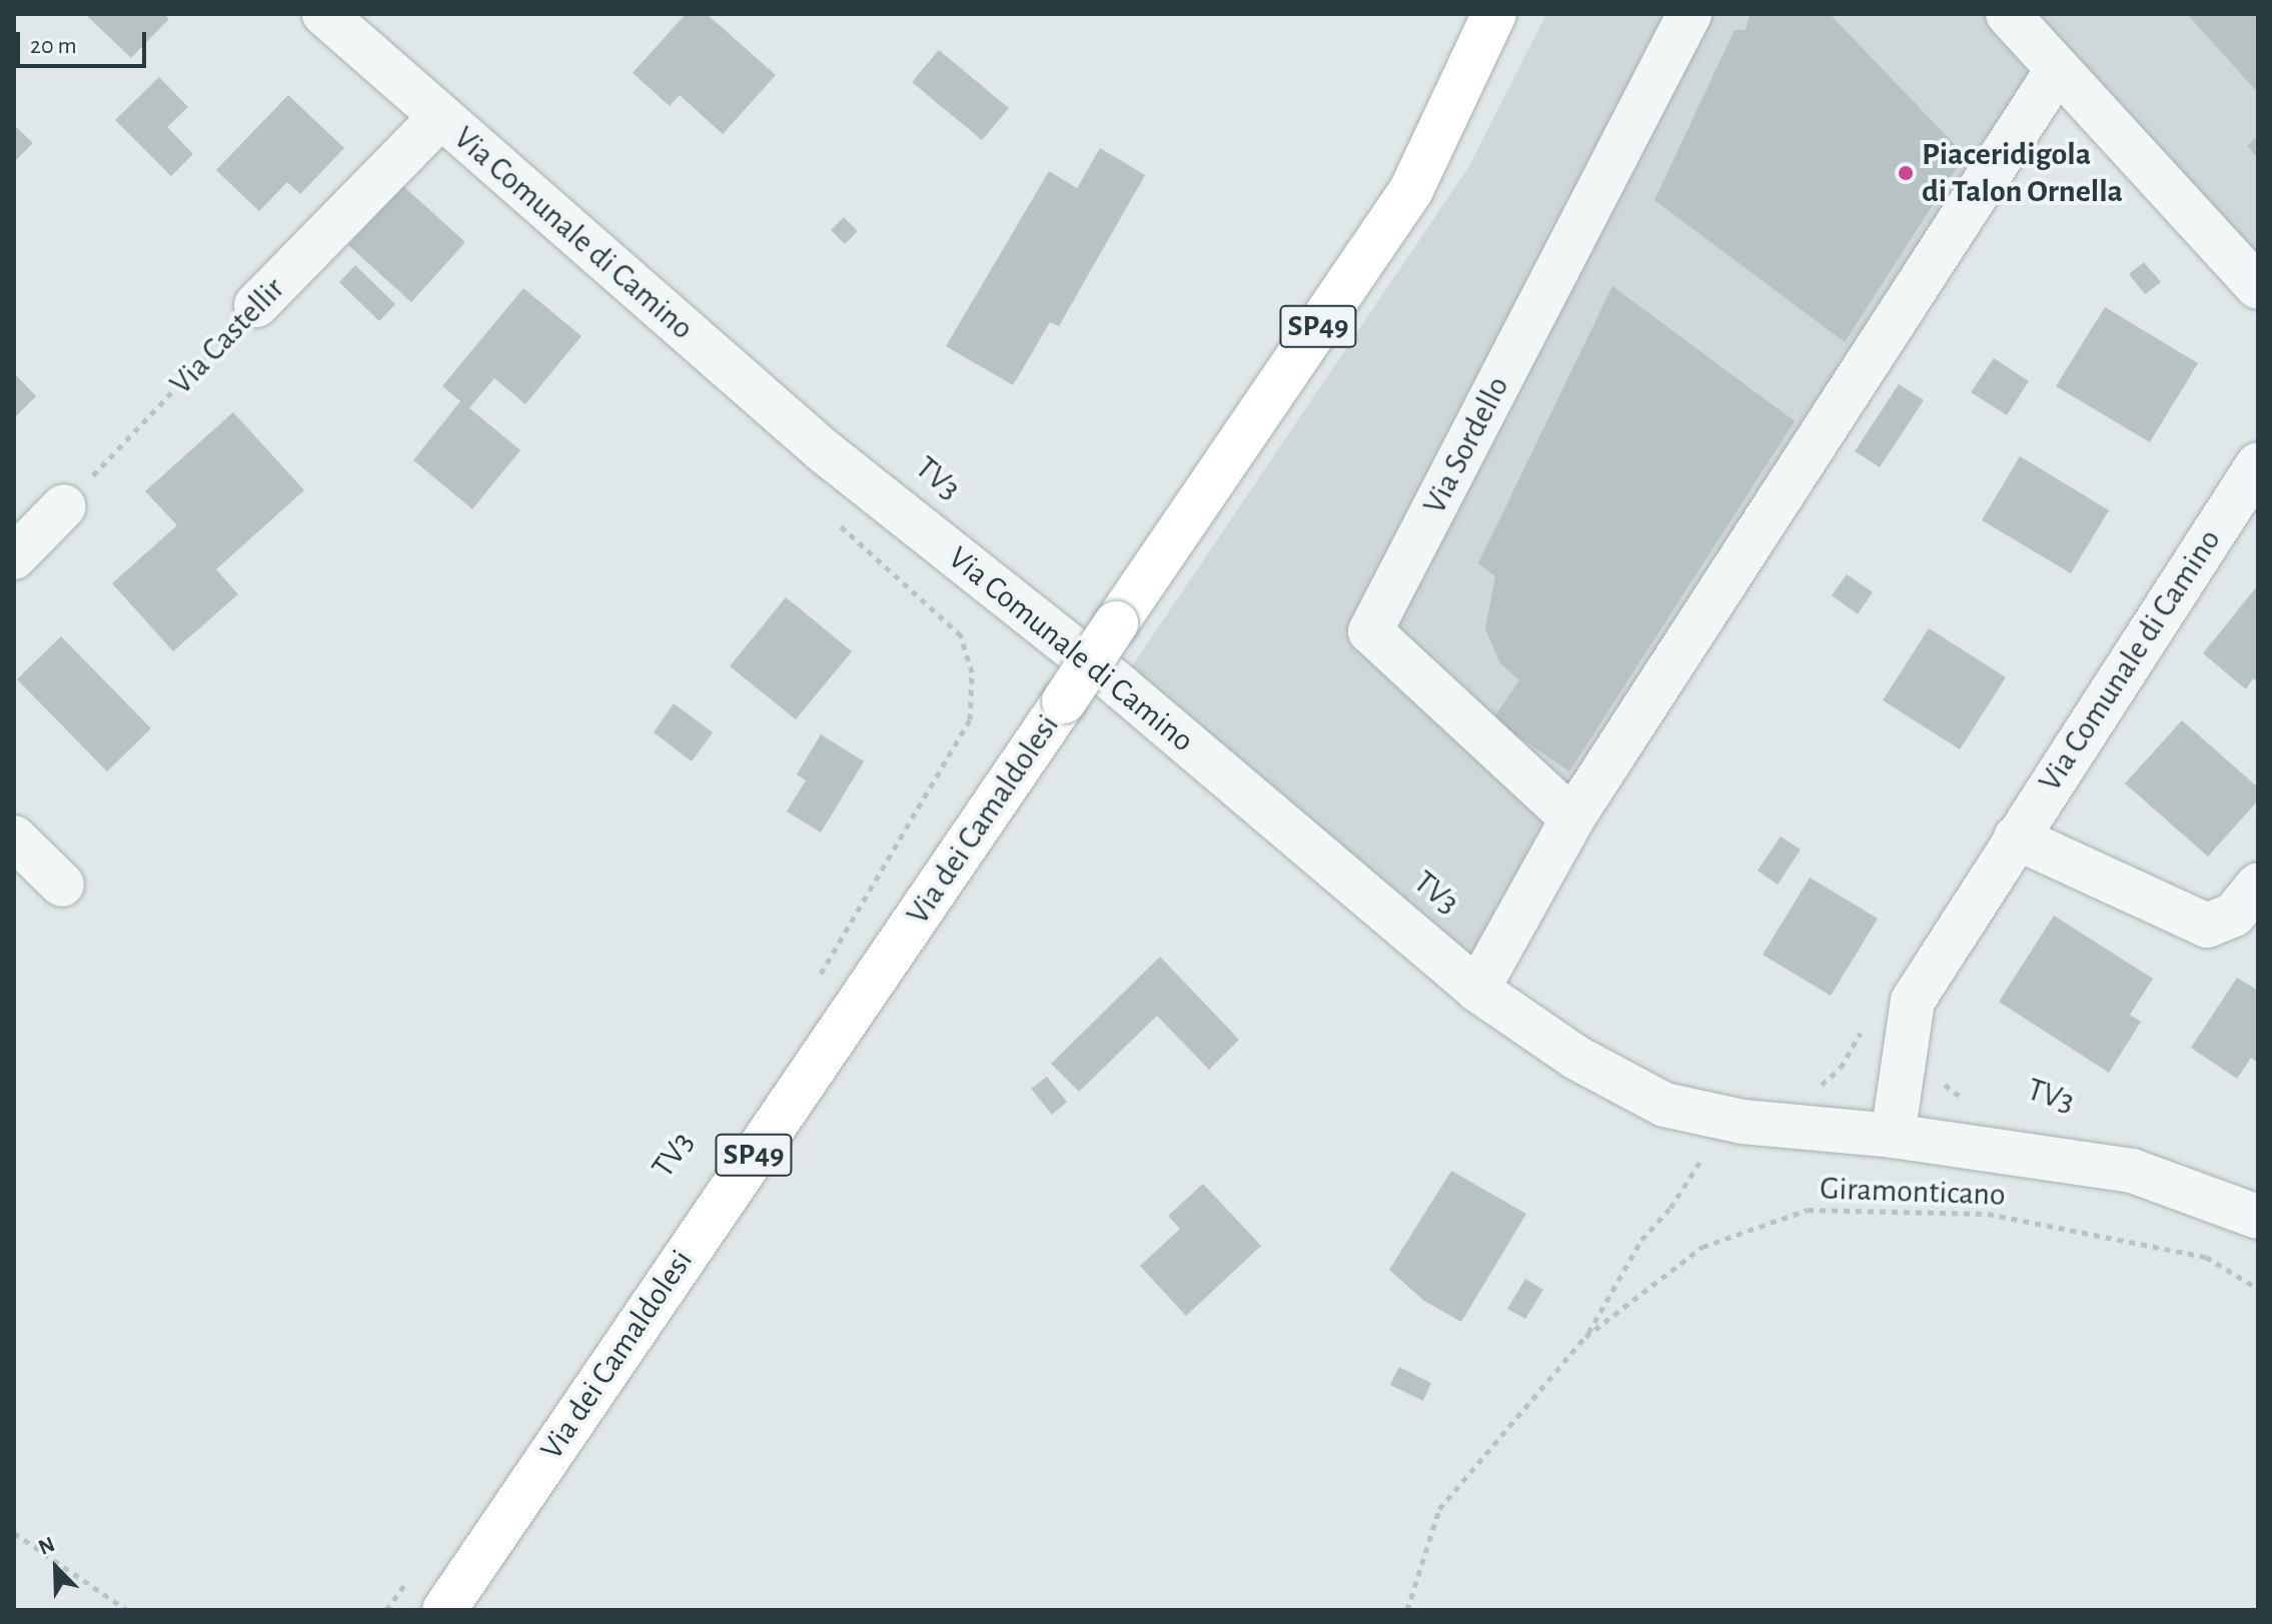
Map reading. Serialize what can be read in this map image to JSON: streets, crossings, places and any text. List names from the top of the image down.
{
  "streets": {
    "main road": ["SP49", "Via dei Camaldolesi"],
    "street": ["Via Comunale di Camino", "Via Castellir", "Via Sordello"],
    "path": ["Giramonticano"]
  },
  "crossings": [
    ["Via Comunale di Camino", "Via Castellir"]
  ],
  "places": ["Piaceridigola di Talon Ornella"],
  "scale_bar": "20 m",
  "north": "top left"
}
